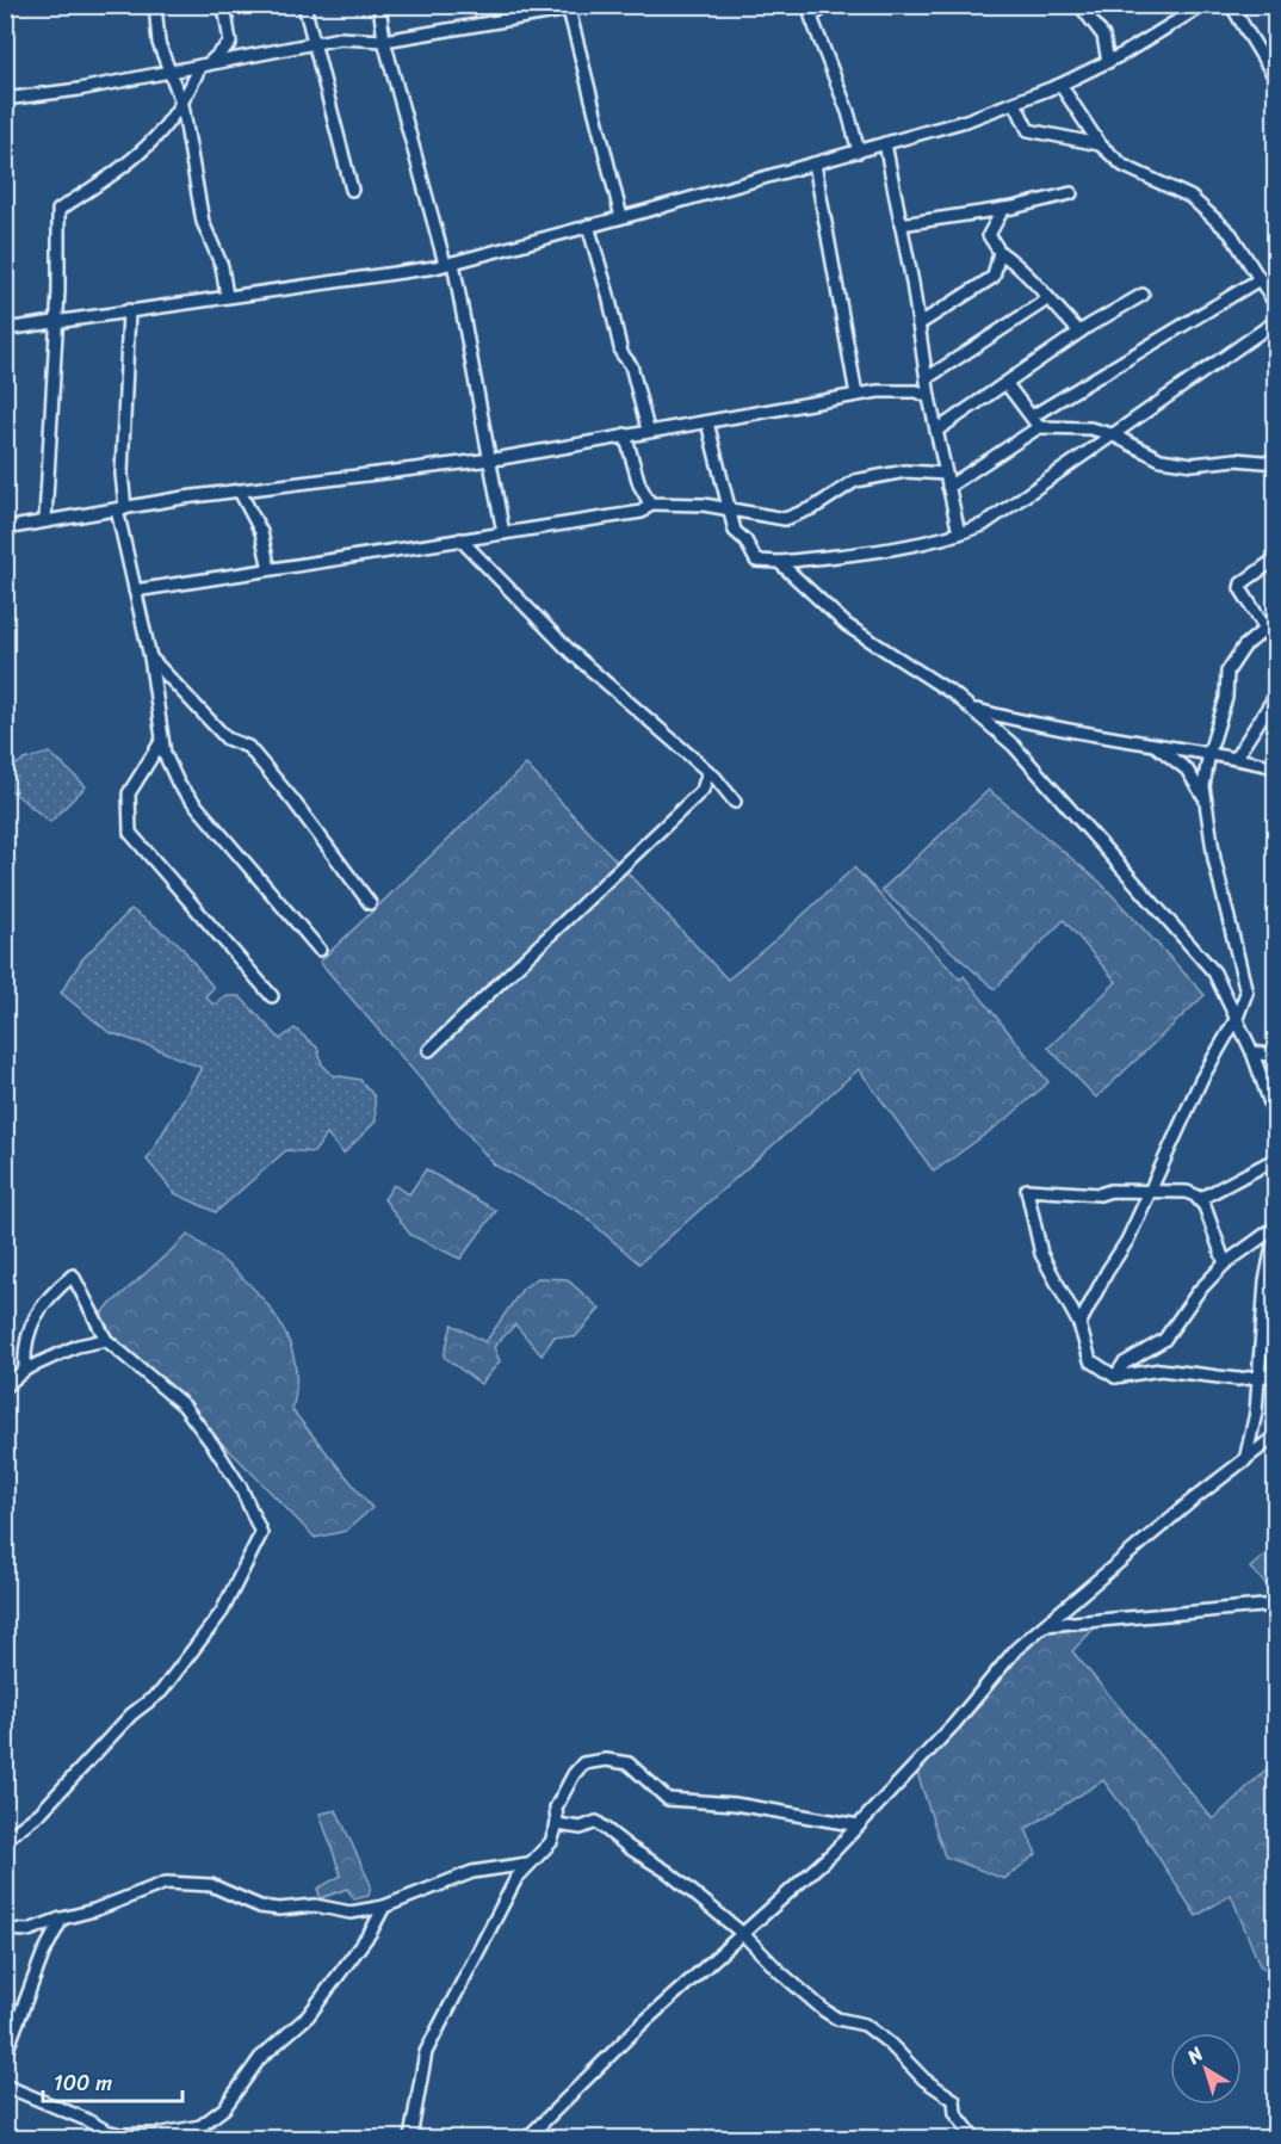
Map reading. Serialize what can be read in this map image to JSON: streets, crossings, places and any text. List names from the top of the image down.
{
  "scale_bar": "100 m",
  "north": "top left"
}
